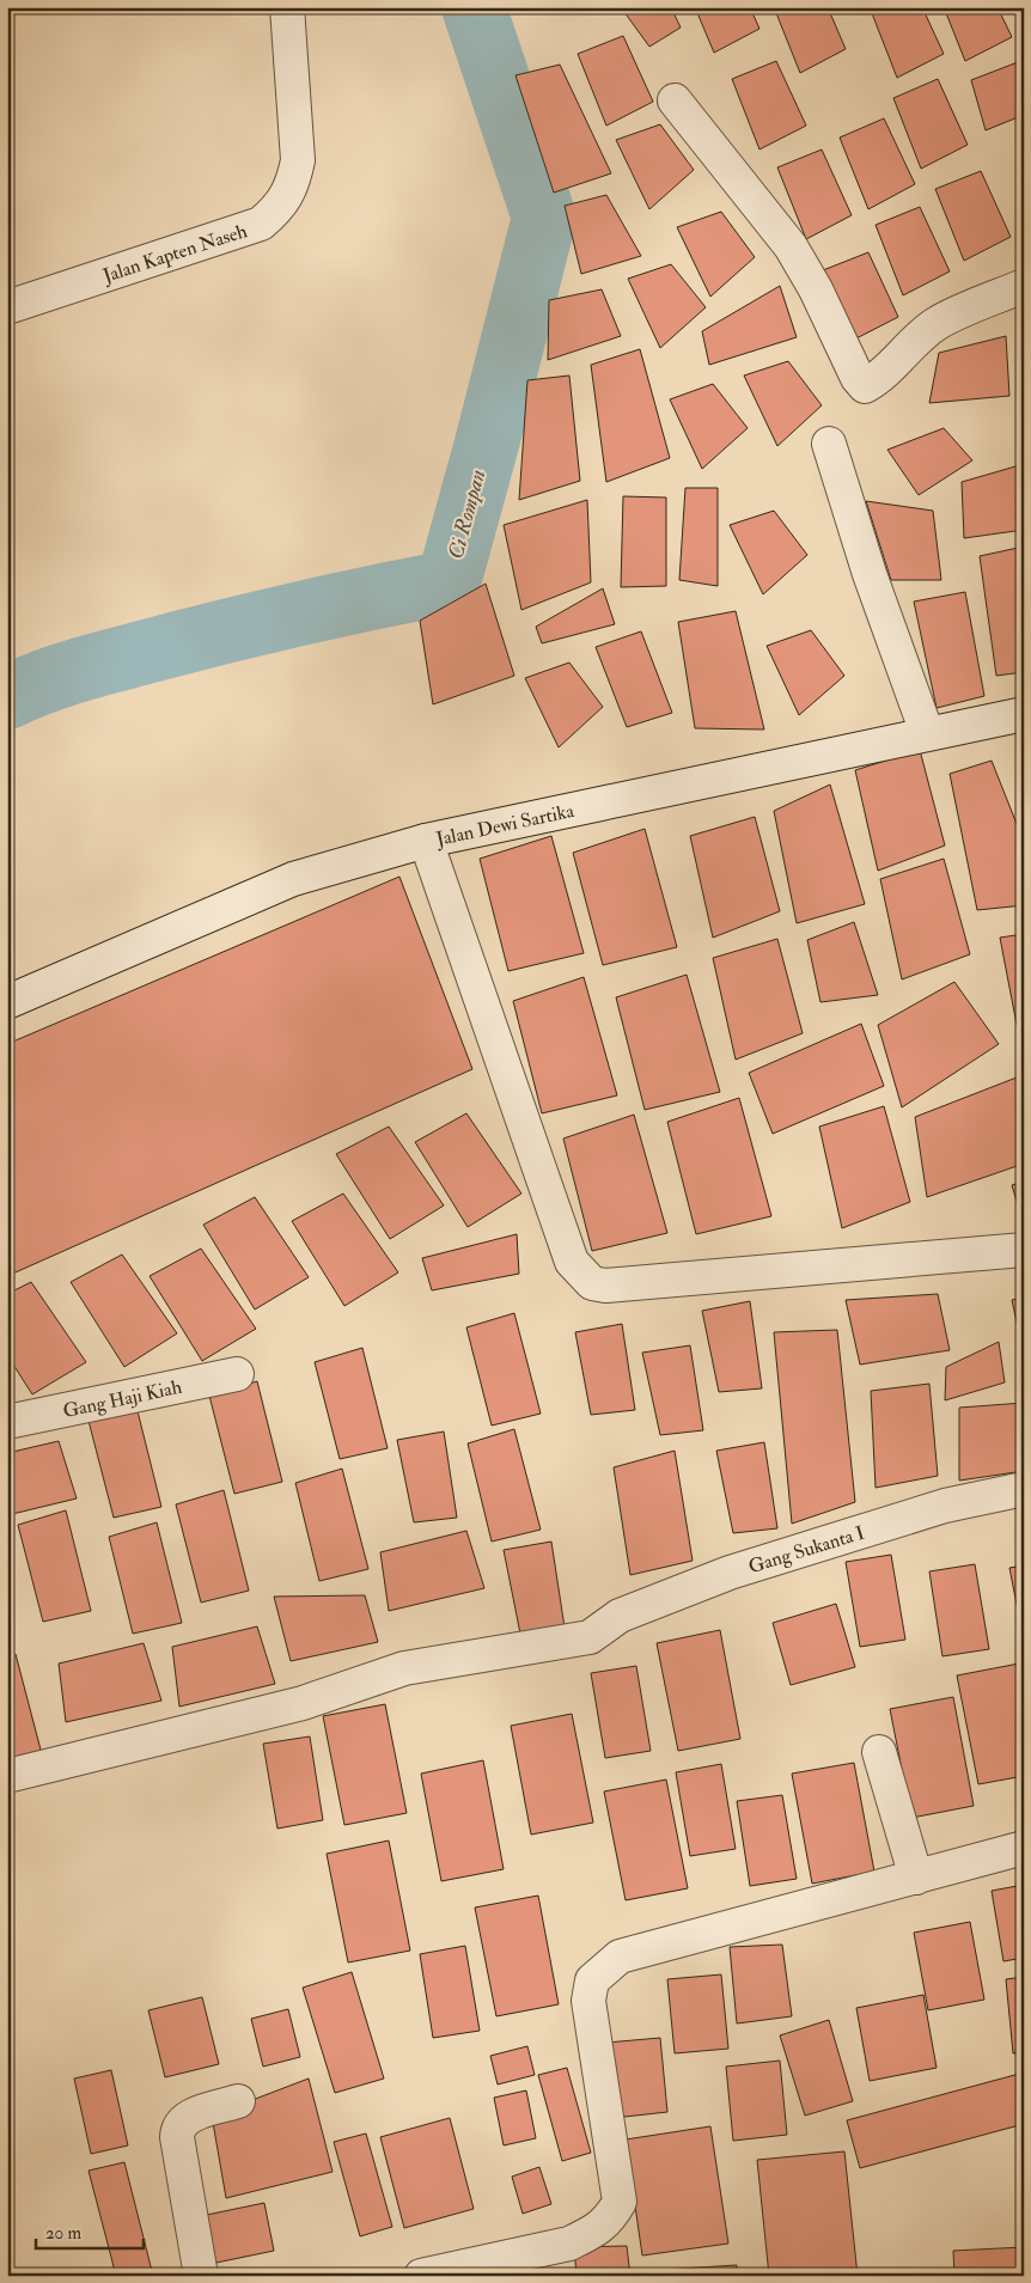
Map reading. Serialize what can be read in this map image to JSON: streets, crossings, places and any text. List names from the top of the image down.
{
  "streets": {
    "street": [
      "Jalan Kapten Naseh",
      "Jalan Dewi Sartika",
      "Gang Haji Kiah",
      "Gang Sukanta I"
    ]
  },
  "water": ["Ci Rompan"],
  "scale_bar": "20 m"
}
